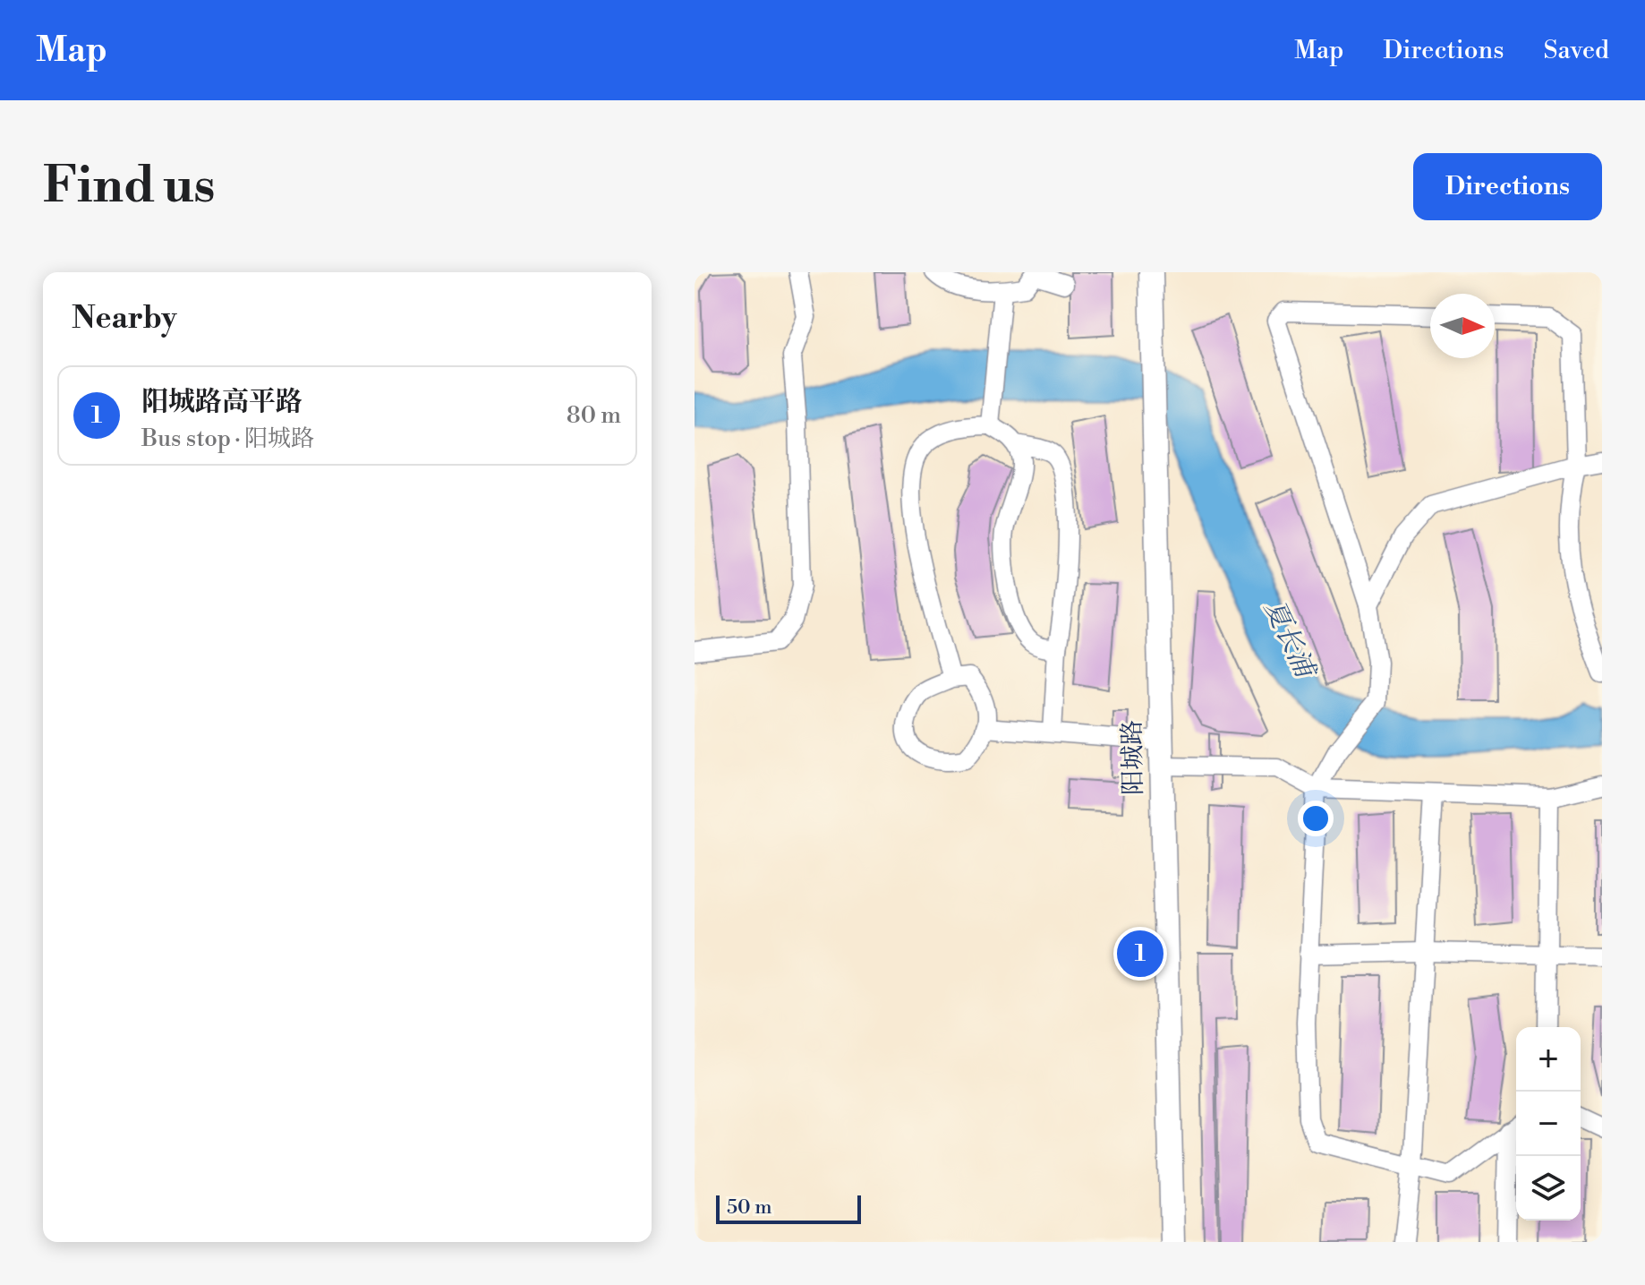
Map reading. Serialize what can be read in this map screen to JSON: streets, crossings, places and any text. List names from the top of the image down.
{
  "streets": {
    "street": ["阳城路"]
  },
  "water": ["夏长浦"],
  "scale_bar": "50 m",
  "north": "right",
  "page": {
    "header": "Map",
    "nav": ["Map", "Directions", "Saved"],
    "buttons": "Directions",
    "title": "Find us",
    "heading": "Nearby",
    "list": [
      {
        "mark": "1",
        "name": "阳城路高平路",
        "note": "Bus stop · 阳城路",
        "value": "80 m"
      }
    ],
    "pins": "1",
    "map_buttons": ["+", "−"],
    "scale": "50 m"
  }
}
